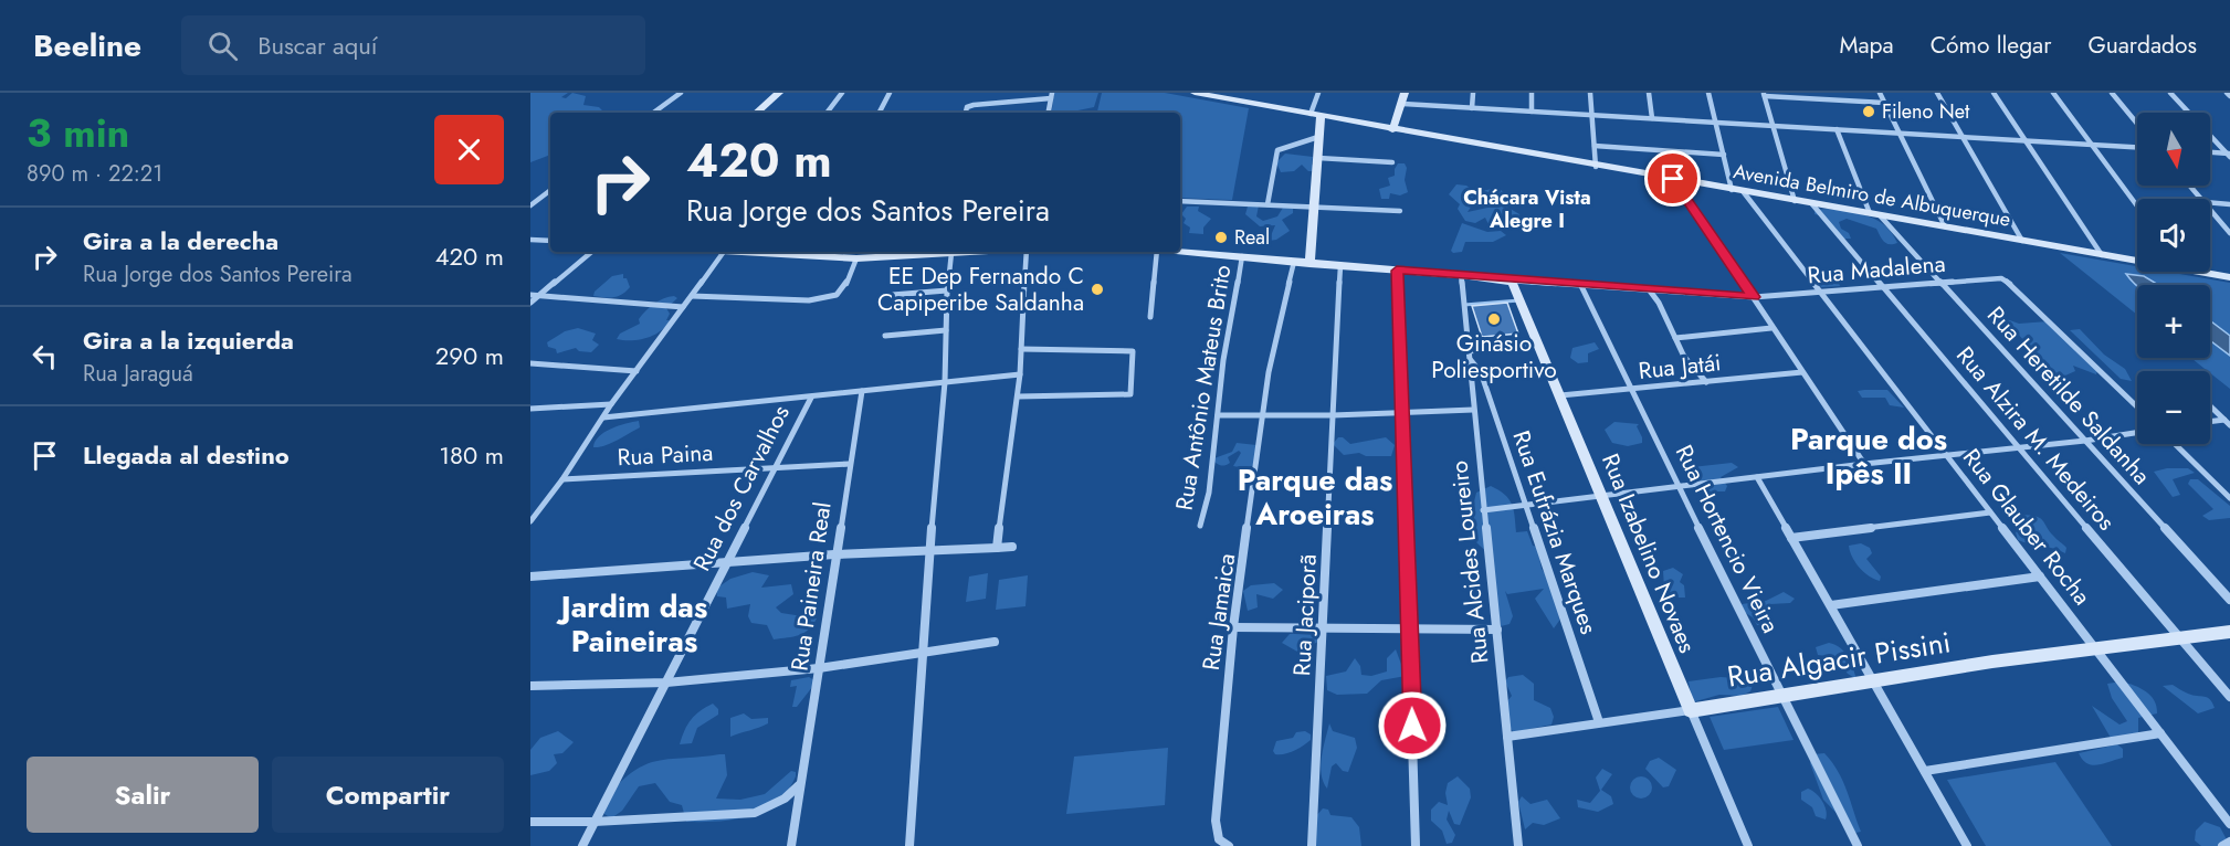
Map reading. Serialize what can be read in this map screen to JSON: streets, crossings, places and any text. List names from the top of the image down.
{
  "streets": {
    "street": [
      "Avenida Belmiro de Albuquerque",
      "Rua Madalena",
      "Rua Jatái",
      "Rua Antônio Mateus Brito",
      "Rua Heretilde Saldanha",
      "Rua Alzira M. Medeiros",
      "Rua Paina",
      "Rua dos Carvalhos",
      "Rua Glauber Rocha",
      "Rua Eufrázia Marques",
      "Rua Hortencio Vieira",
      "Rua Izabelino Novaes",
      "Rua Alcides Loureiro",
      "Rua Paineira Real",
      "Rua Jamaica",
      "Rua Jaciporã",
      "Rua Algacir Pissini"
    ]
  },
  "crossings": [
    ["Avenida Belmiro de Albuquerque", "Rua Heretilde Saldanha"],
    ["Avenida Belmiro de Albuquerque", "Rua Alzira M. Medeiros"],
    ["Avenida Belmiro de Albuquerque", "Rua Glauber Rocha"],
    ["Rua Madalena", "Rua Heretilde Saldanha"],
    ["Rua Madalena", "Rua Alzira M. Medeiros"],
    ["Rua Madalena", "Rua Glauber Rocha"],
    ["Rua Madalena", "Rua Hortencio Vieira"],
    ["Rua Madalena", "Rua Izabelino Novaes"],
    ["Rua Jatái", "Rua Hortencio Vieira"],
    ["Rua Jatái", "Rua Izabelino Novaes"],
    ["Rua Alzira M. Medeiros", "Rua Algacir Pissini"],
    ["Rua Paina", "Rua dos Carvalhos"],
    ["Rua Paina", "Rua Paineira Real"],
    ["Rua Glauber Rocha", "Rua Algacir Pissini"],
    ["Rua Eufrázia Marques", "Rua Alcides Loureiro"],
    ["Rua Eufrázia Marques", "Rua Algacir Pissini"],
    ["Rua Hortencio Vieira", "Rua Algacir Pissini"],
    ["Rua Izabelino Novaes", "Rua Algacir Pissini"],
    ["Rua Alcides Loureiro", "Rua Algacir Pissini"]
  ],
  "districts": [
    "Chácara Vista Alegre I",
    "Parque dos Ipês II",
    "Parque das Aroeiras",
    "Jardim das Paineiras"
  ],
  "places": [
    "Fileno Net",
    "Real",
    "EE Dep Fernando C Capiperibe Saldanha",
    "Ginásio Poliesportivo"
  ],
  "north": "bottom",
  "page": {
    "header": "Beeline",
    "search": "Buscar aquí",
    "nav": ["Mapa", "Cómo llegar", "Guardados"],
    "heading": ["3 min", "890 m · 22:21"],
    "map_buttons": ["+", "−"],
    "turn": ["420 m", "Rua Jorge dos Santos Pereira"],
    "list": [
      {
        "name": "Gira a la derecha",
        "note": "Rua Jorge dos Santos Pereira",
        "value": "420 m"
      },
      {
        "name": "Gira a la izquierda",
        "note": "Rua Jaraguá",
        "value": "290 m"
      },
      {
        "name": "Llegada al destino",
        "value": "180 m"
      }
    ],
    "buttons": ["Salir", "Compartir"]
  }
}
